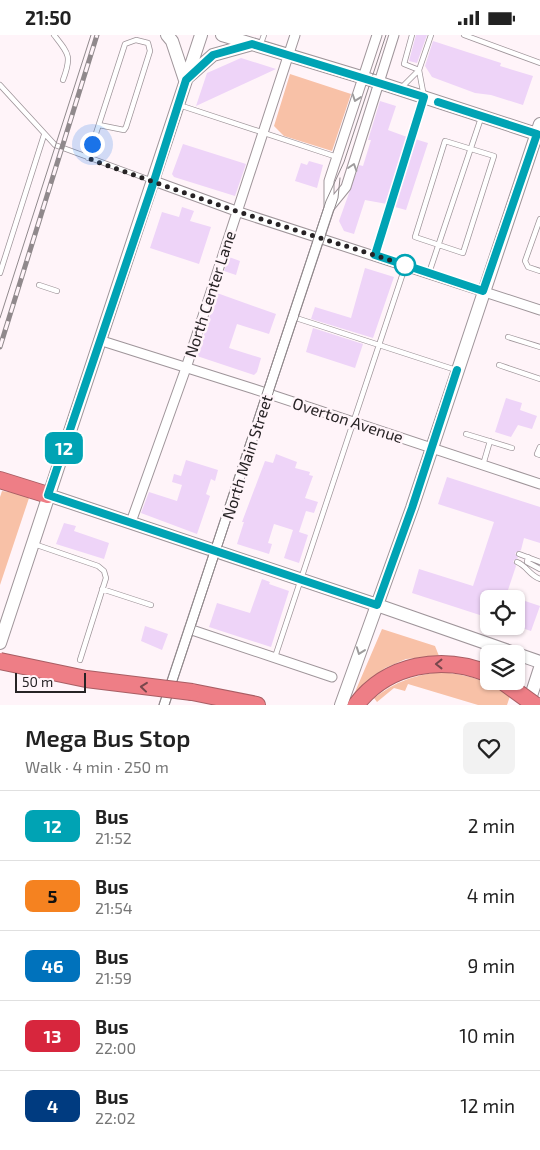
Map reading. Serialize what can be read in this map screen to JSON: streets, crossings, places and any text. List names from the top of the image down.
{
  "streets": {
    "street": ["North Center Lane", "Overton Avenue", "North Main Street"]
  },
  "crossings": [
    ["North Center Lane", "Overton Avenue"],
    ["Overton Avenue", "North Main Street"]
  ],
  "lines": ["bus line 12"],
  "scale_bar": "50 m",
  "page": {
    "status": "21:50",
    "on_map": "12",
    "scale": "50 m",
    "heading": ["Mega Bus Stop", "Walk · 4 min · 250 m"],
    "list": [
      {
        "mark": "12",
        "name": "Bus",
        "note": "21:52",
        "value": "2 min"
      },
      {
        "mark": "5",
        "name": "Bus",
        "note": "21:54",
        "value": "4 min"
      },
      {
        "mark": "46",
        "name": "Bus",
        "note": "21:59",
        "value": "9 min"
      },
      {
        "mark": "13",
        "name": "Bus",
        "note": "22:00",
        "value": "10 min"
      },
      {
        "mark": "4",
        "name": "Bus",
        "note": "22:02",
        "value": "12 min"
      }
    ]
  }
}
